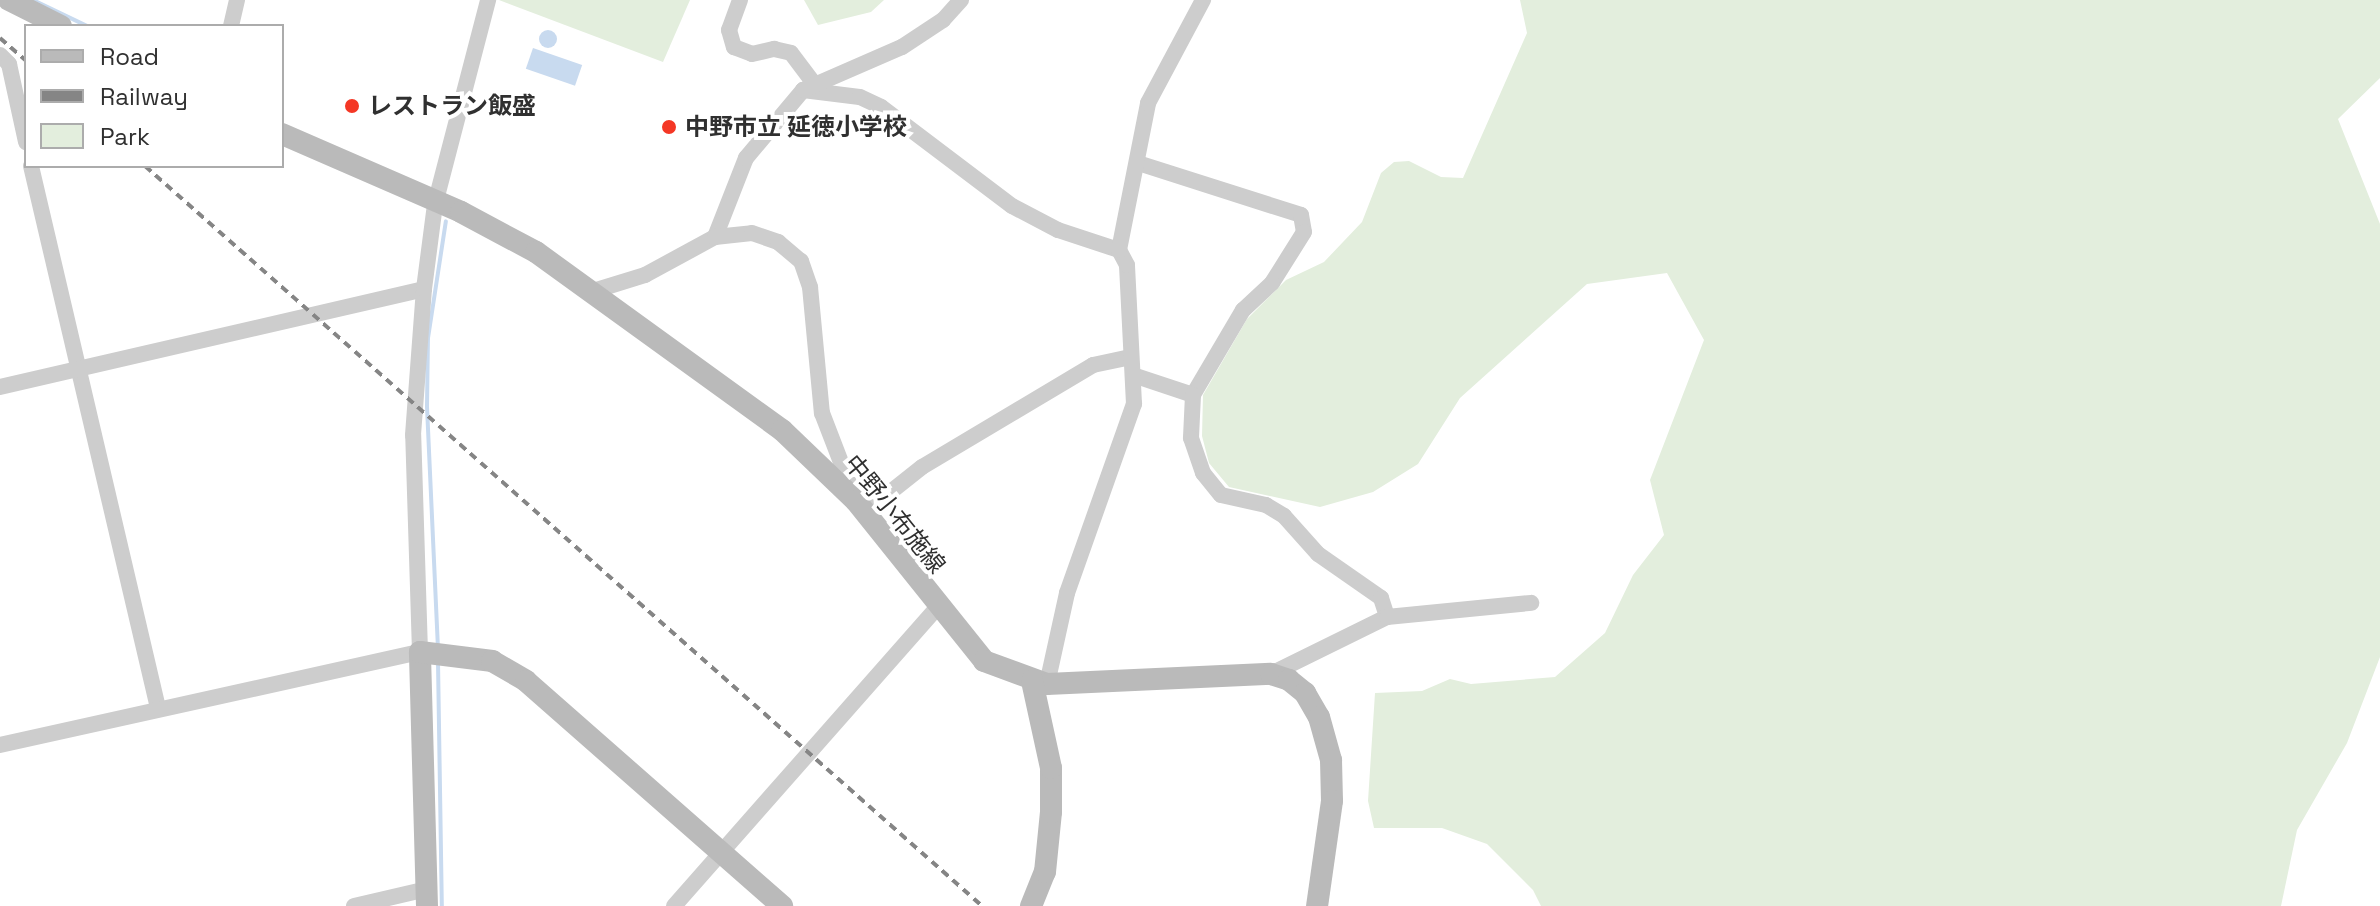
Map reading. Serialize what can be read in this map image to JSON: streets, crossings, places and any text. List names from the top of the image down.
{
  "streets": {
    "main road": ["中野小布施線"]
  },
  "places": ["レストラン飯盛", "中野市立 延徳小学校"],
  "legend": ["Road", "Railway", "Park"]
}
